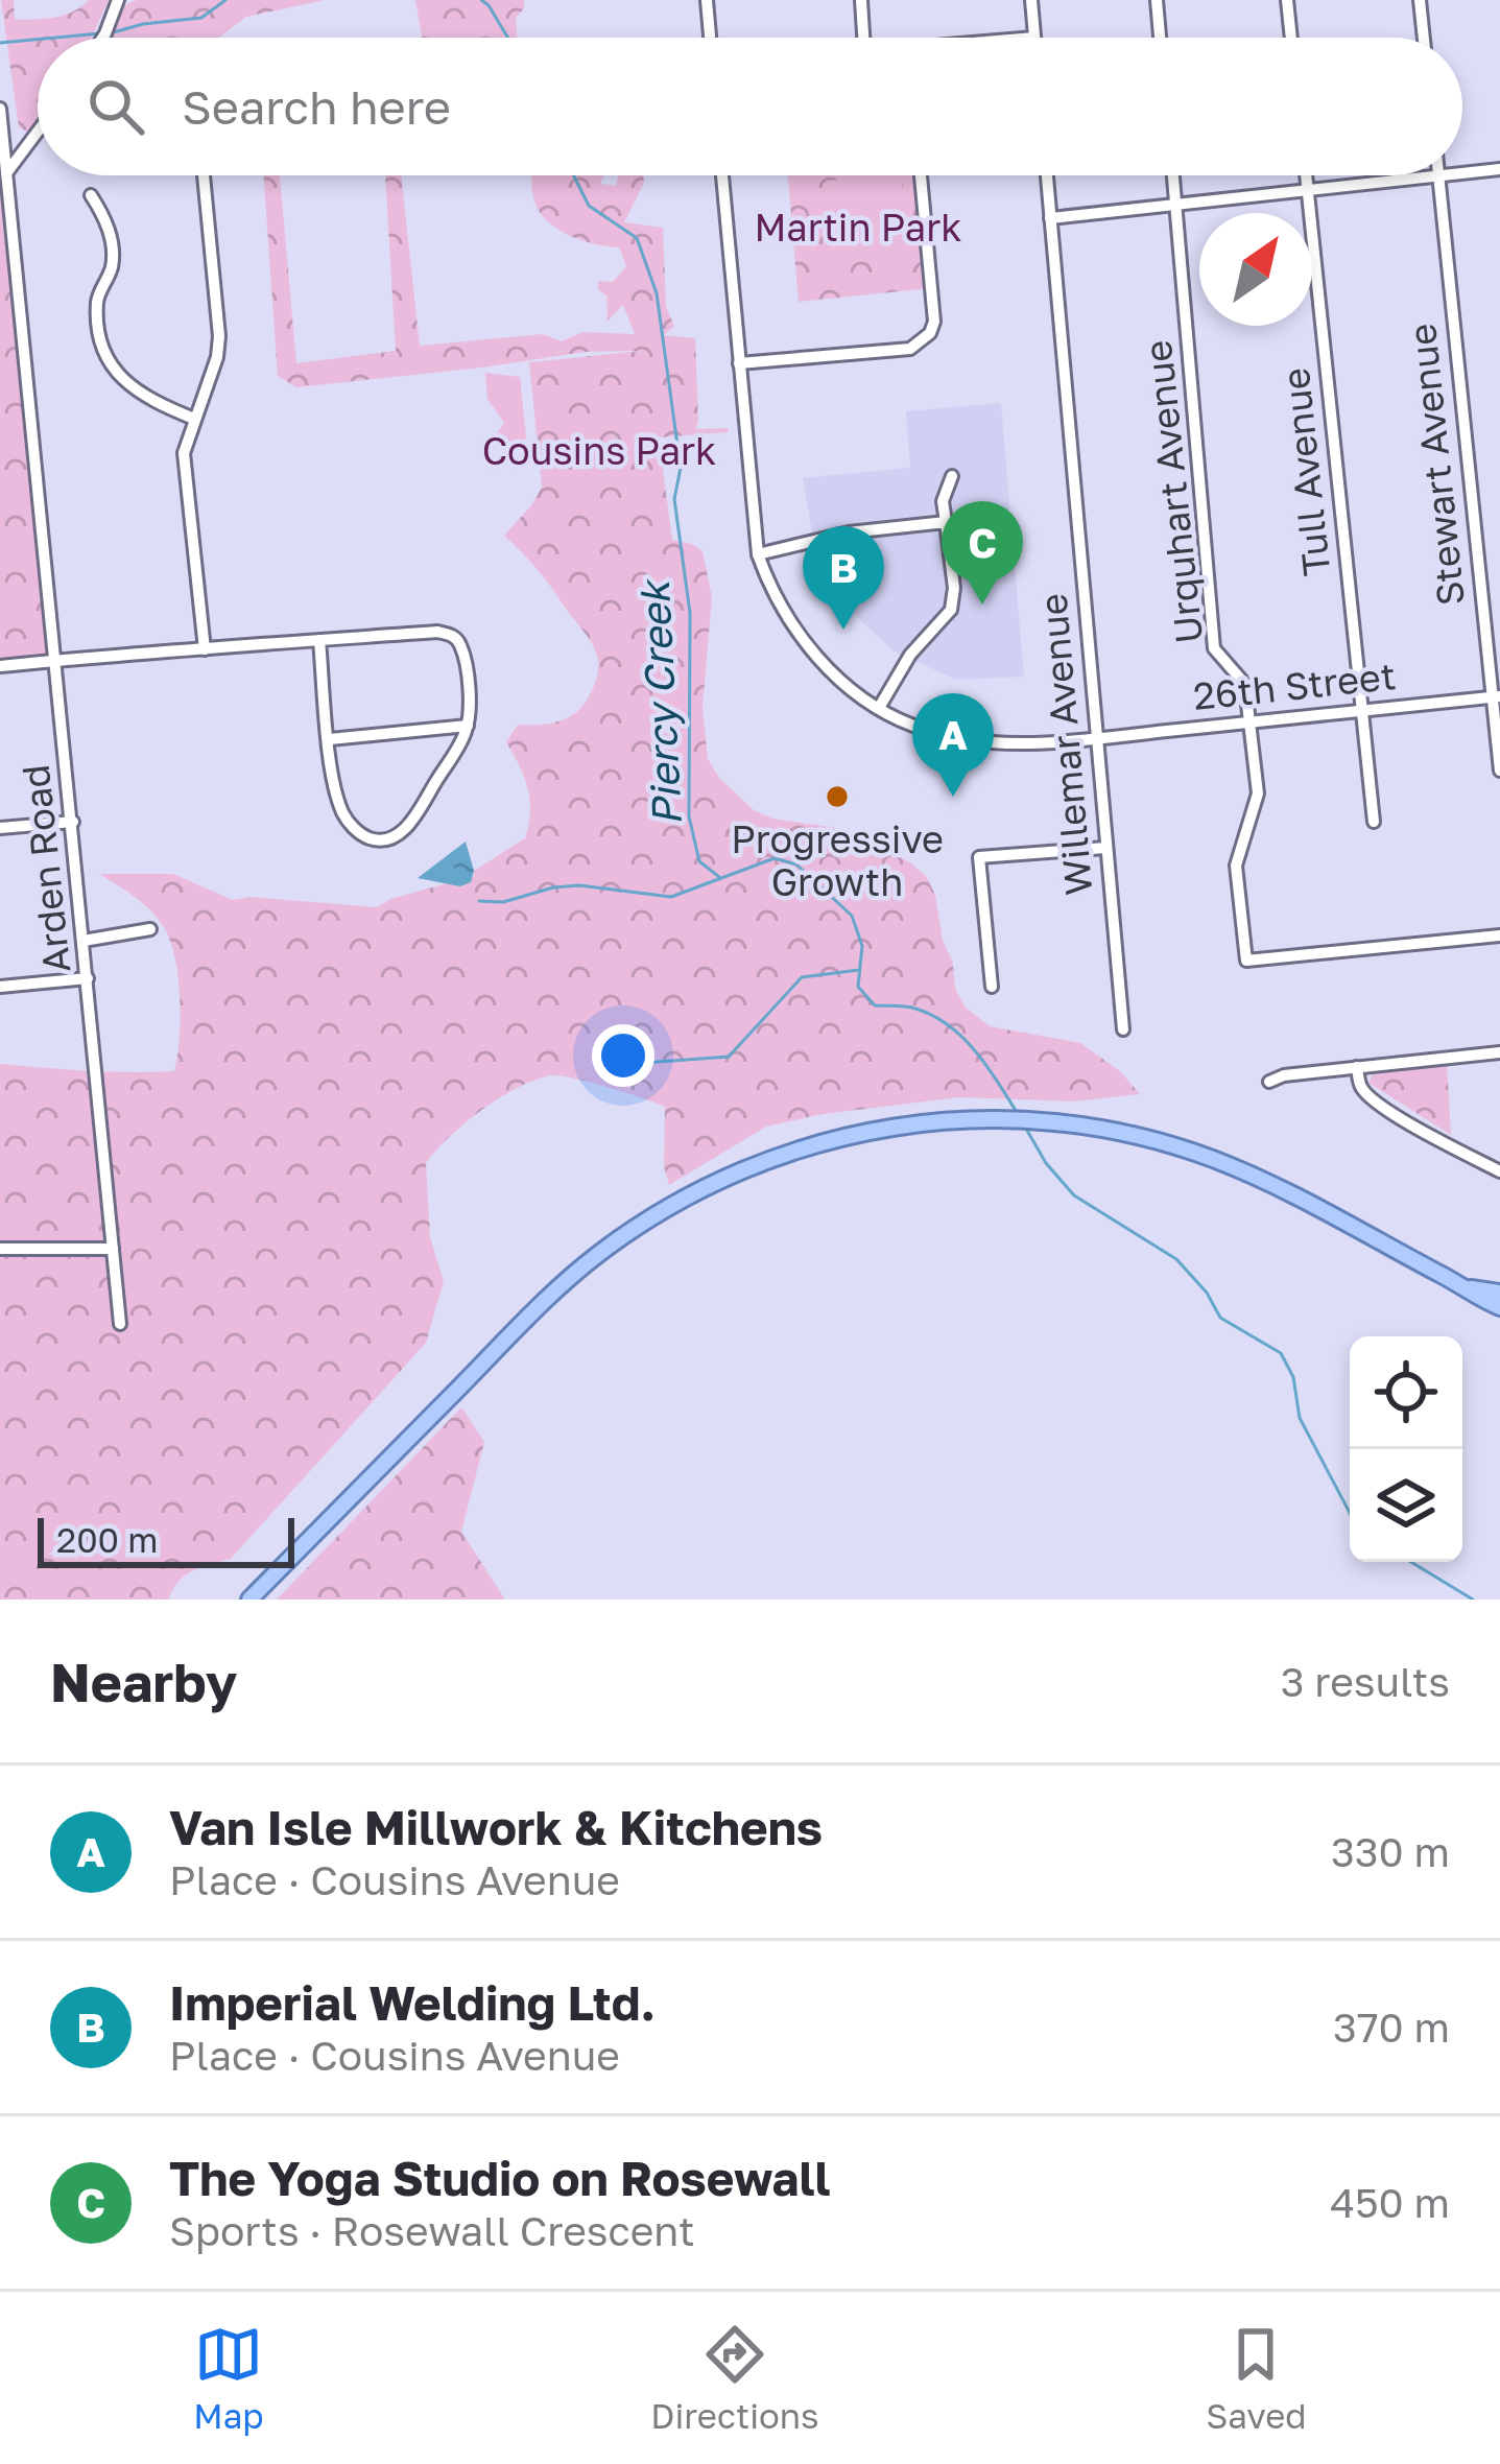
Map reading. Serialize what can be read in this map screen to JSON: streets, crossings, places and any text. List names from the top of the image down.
{
  "streets": {
    "street": [
      "Stewart Avenue",
      "Tull Avenue",
      "Urquhart Avenue",
      "26th Street",
      "Willemar Avenue",
      "Arden Road"
    ]
  },
  "crossings": [
    ["Stewart Avenue", "26th Street"],
    ["Tull Avenue", "26th Street"],
    ["Urquhart Avenue", "26th Street"],
    ["26th Street", "Willemar Avenue"]
  ],
  "water": ["Piercy Creek"],
  "parks": ["Martin Park", "Cousins Park"],
  "places": ["Progressive Growth"],
  "scale_bar": "200 m",
  "north": "top right",
  "page": {
    "search": "Search here",
    "pins": ["C", "B", "A"],
    "scale": "200 m",
    "heading": ["Nearby", "3 results"],
    "list": [
      {
        "mark": "A",
        "name": "Van Isle Millwork & Kitchens",
        "note": "Place · Cousins Avenue",
        "value": "330 m"
      },
      {
        "mark": "B",
        "name": "Imperial Welding Ltd.",
        "note": "Place · Cousins Avenue",
        "value": "370 m"
      },
      {
        "mark": "C",
        "name": "The Yoga Studio on Rosewall",
        "note": "Sports · Rosewall Crescent",
        "value": "450 m"
      }
    ],
    "nav": ["Map", "Directions", "Saved"]
  }
}
